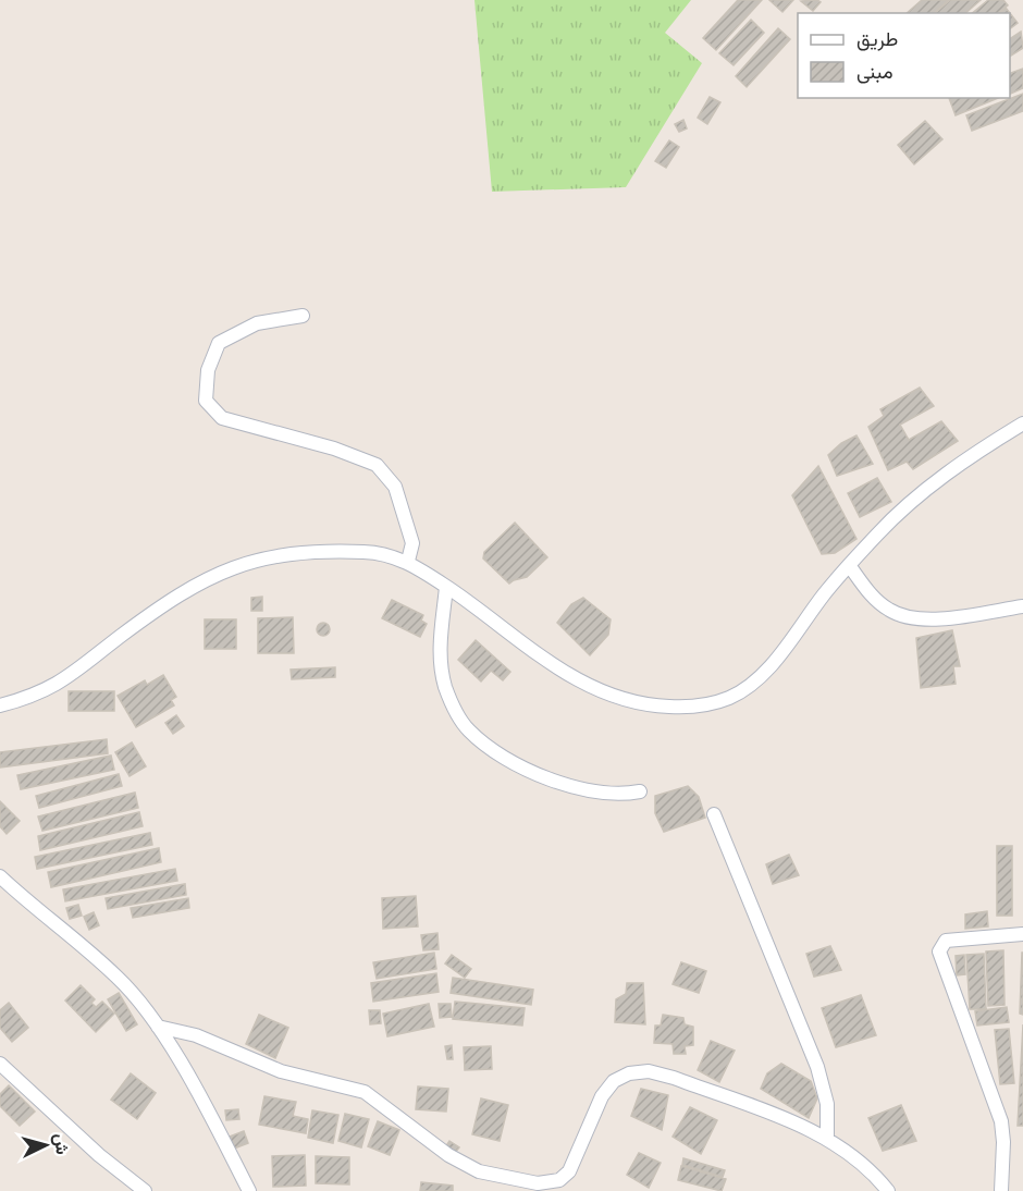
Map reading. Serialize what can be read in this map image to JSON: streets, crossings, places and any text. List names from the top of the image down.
{
  "legend": ["طريق", "مبنى"],
  "north": "right"
}
